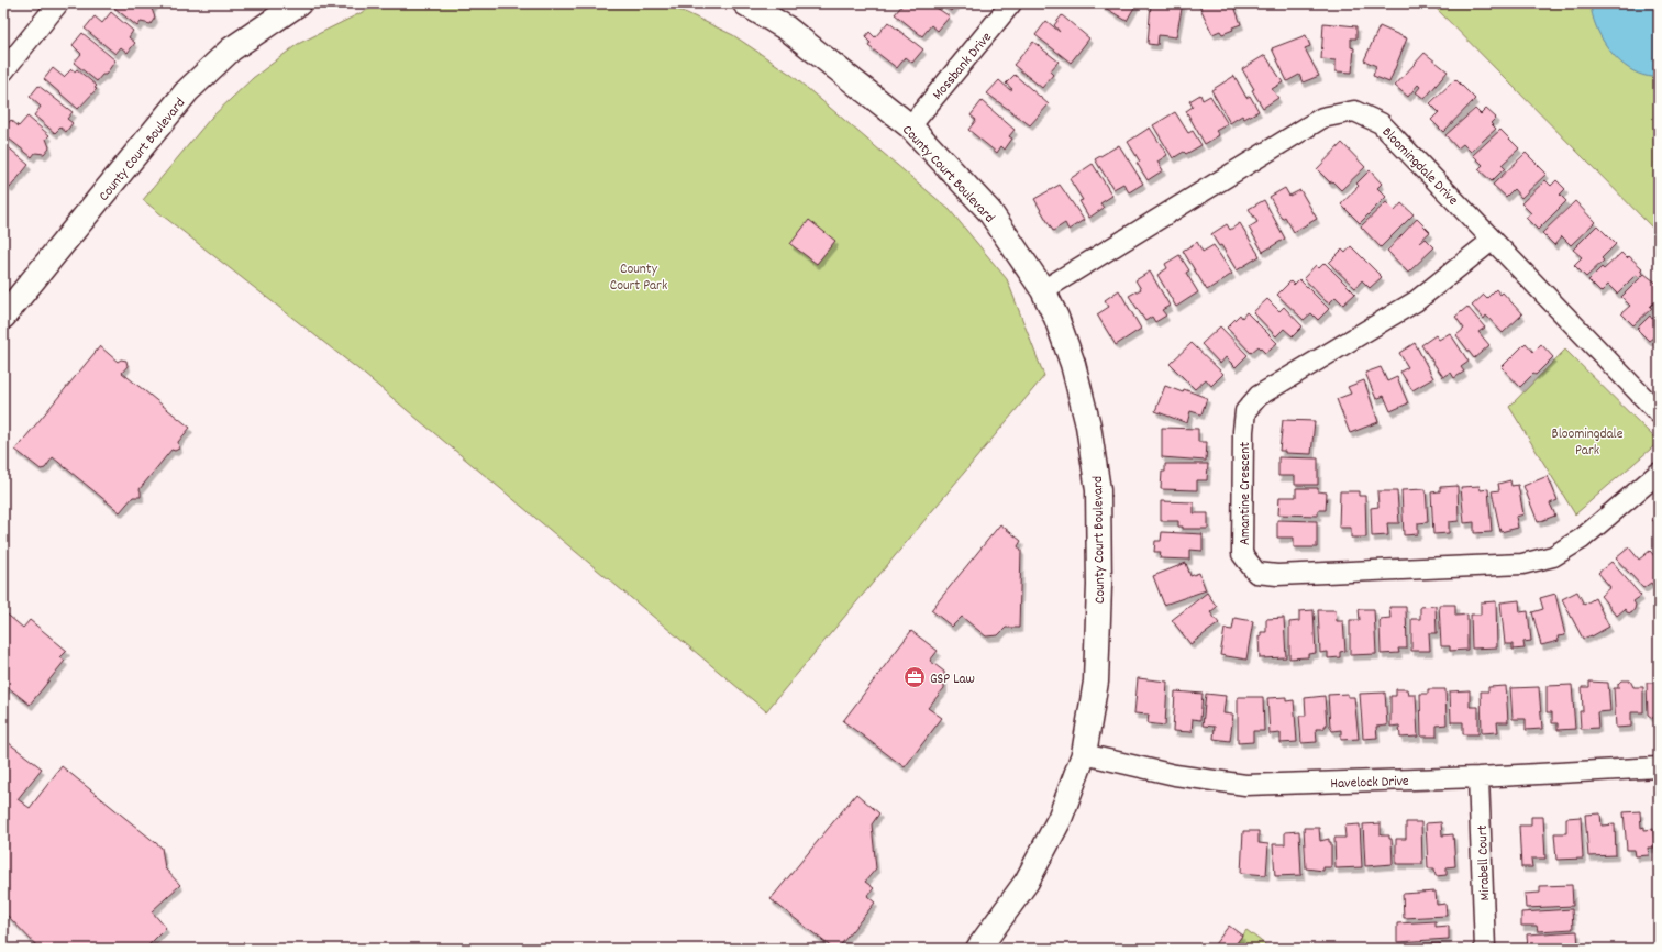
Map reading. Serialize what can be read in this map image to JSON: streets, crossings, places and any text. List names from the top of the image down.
{
  "streets": {
    "street": [
      "Mossbank Drive",
      "County Court Boulevard",
      "Bloomingdale Drive",
      "Amantine Crescent",
      "Havelock Drive",
      "Mirabell Court"
    ]
  },
  "crossings": [
    ["Mossbank Drive", "County Court Boulevard"],
    ["County Court Boulevard", "Bloomingdale Drive"],
    ["County Court Boulevard", "Havelock Drive"],
    ["Bloomingdale Drive", "Amantine Crescent"],
    ["Havelock Drive", "Mirabell Court"]
  ],
  "parks": ["County Court Park", "Bloomingdale Park"],
  "places": {
    "office": ["GSP Law"]
  }
}
